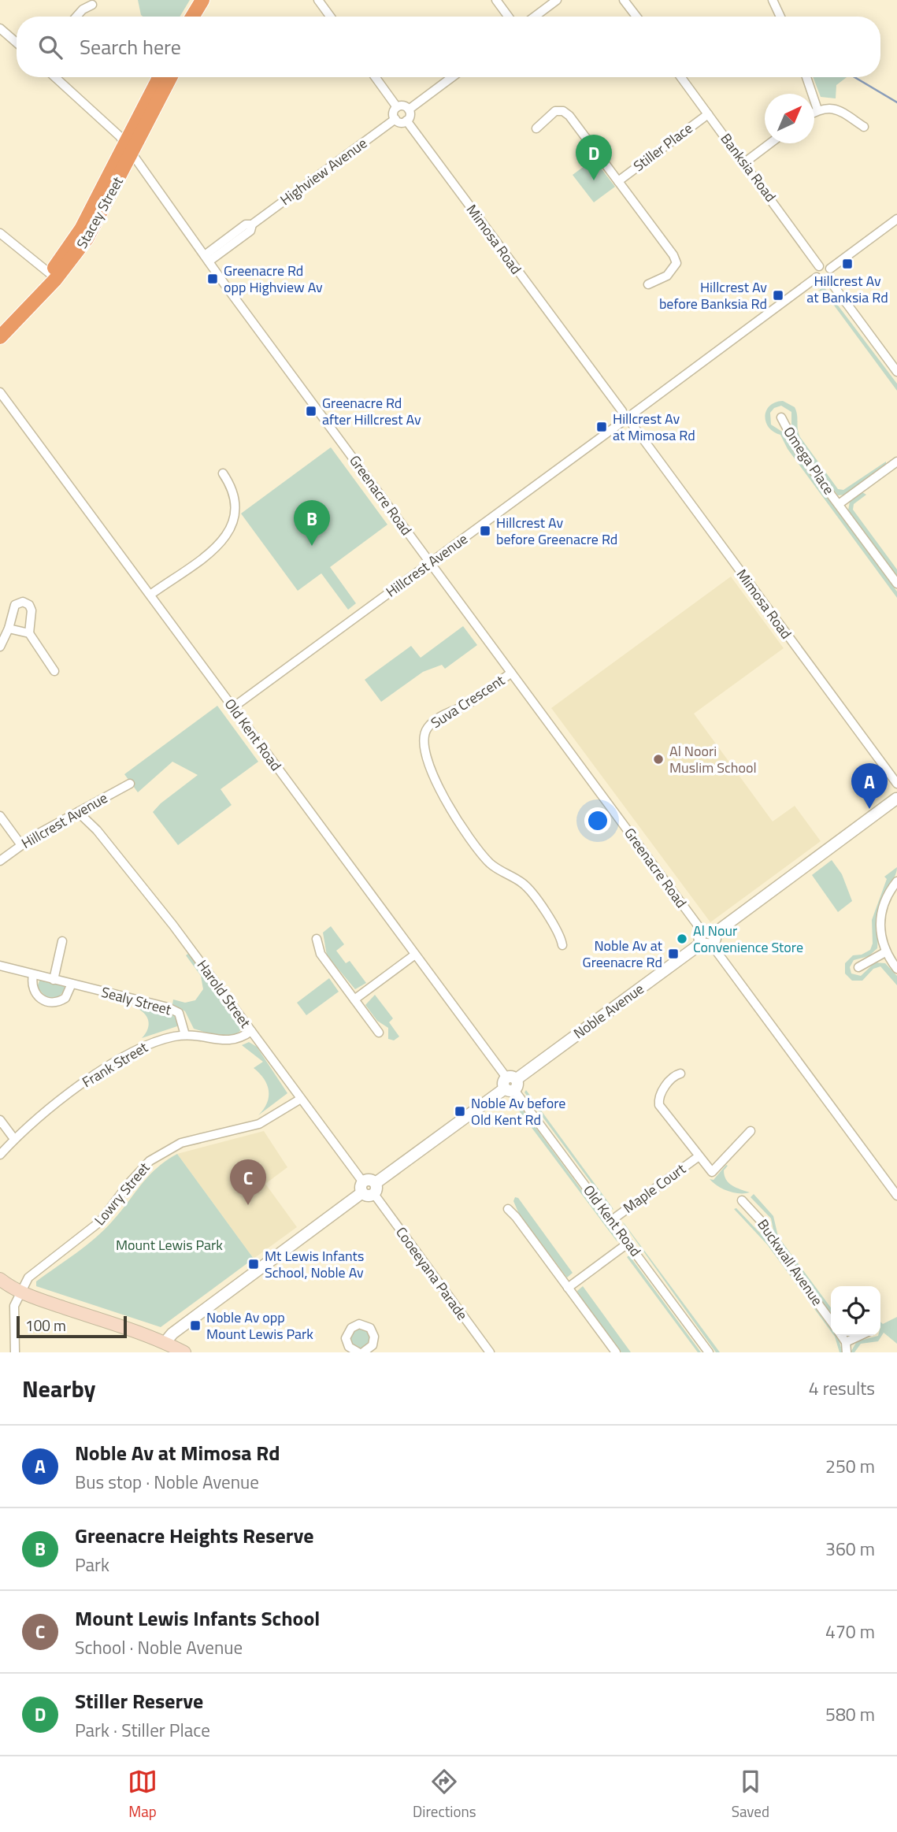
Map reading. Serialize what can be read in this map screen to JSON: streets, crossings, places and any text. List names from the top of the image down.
{
  "streets": {
    "highway": ["Stacey Street"],
    "street": [
      "Stiller Place",
      "Banksia Road",
      "Highview Avenue",
      "Mimosa Road",
      "Omega Place",
      "Greenacre Road",
      "Hillcrest Avenue",
      "Suva Crescent",
      "Old Kent Road",
      "Harold Street",
      "Sealy Street",
      "Noble Avenue",
      "Frank Street",
      "Maple Court",
      "Lowry Street",
      "Buckwall Avenue",
      "Cooeeyana Parade"
    ]
  },
  "crossings": [
    ["Stiller Place", "Banksia Road"],
    ["Highview Avenue", "Mimosa Road"],
    ["Highview Avenue", "Greenacre Road"],
    ["Stacey Street", "Greenacre Road"],
    ["Mimosa Road", "Hillcrest Avenue"],
    ["Greenacre Road", "Hillcrest Avenue"],
    ["Greenacre Road", "Suva Crescent"],
    ["Greenacre Road", "Noble Avenue"],
    ["Hillcrest Avenue", "Old Kent Road"],
    ["Hillcrest Avenue", "Harold Street"],
    ["Old Kent Road", "Noble Avenue"],
    ["Old Kent Road", "Maple Court"],
    ["Harold Street", "Frank Street"],
    ["Harold Street", "Lowry Street"],
    ["Sealy Street", "Frank Street"],
    ["Noble Avenue", "Cooeeyana Parade"]
  ],
  "parks": ["Mount Lewis Park"],
  "places": {
    "transit": [
      "Hillcrest Av at Banksia Rd",
      "Greenacre Rd opp Highview Av",
      "Hillcrest Av before Banksia Rd",
      "Greenacre Rd after Hillcrest Av",
      "Hillcrest Av at Mimosa Rd",
      "Hillcrest Av before Greenacre Rd",
      "Noble Av at Greenacre Rd",
      "Noble Av before Old Kent Rd",
      "Mt Lewis Infants School, Noble Av",
      "Noble Av opp Mount Lewis Park"
    ],
    "other": ["Al Noori Muslim School", "Al Nour Convenience Store"]
  },
  "scale_bar": "100 m",
  "north": "top right",
  "page": {
    "search": "Search here",
    "pins": [
      "D",
      "B",
      "A",
      "C"
    ],
    "scale": "100 m",
    "heading": ["Nearby", "4 results"],
    "list": [
      {
        "mark": "A",
        "name": "Noble Av at Mimosa Rd",
        "note": "Bus stop · Noble Avenue",
        "value": "250 m"
      },
      {
        "mark": "B",
        "name": "Greenacre Heights Reserve",
        "note": "Park",
        "value": "360 m"
      },
      {
        "mark": "C",
        "name": "Mount Lewis Infants School",
        "note": "School · Noble Avenue",
        "value": "470 m"
      },
      {
        "mark": "D",
        "name": "Stiller Reserve",
        "note": "Park · Stiller Place",
        "value": "580 m"
      }
    ],
    "nav": ["Map", "Directions", "Saved"]
  }
}
